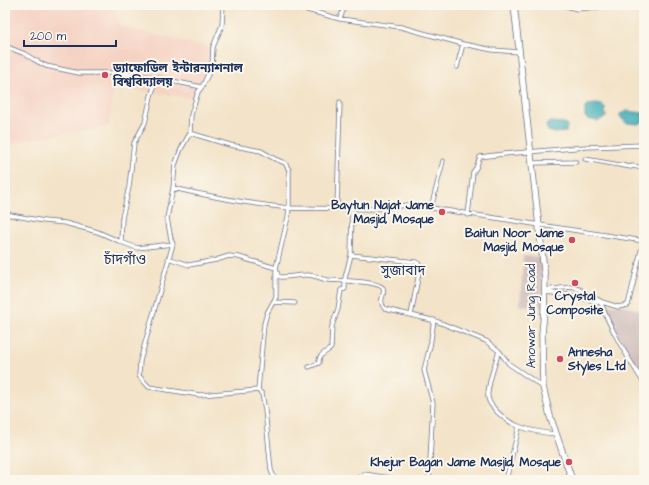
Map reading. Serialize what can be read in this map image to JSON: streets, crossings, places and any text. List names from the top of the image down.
{
  "streets": {
    "highway": ["Anowar Jung Road"]
  },
  "districts": ["চাঁদগাঁও", "সুজাবাদ"],
  "places": [
    "ড্যাফোডিল ইন্টারন্যাশনাল বিশ্ববিদ্যালয়",
    "Baytun Najat Jame Masjid, Mosque",
    "Baitun Noor Jame Masjid, Mosque",
    "Crystal Composite",
    "Annesha Styles Ltd",
    "Khejur Bagan Jame Masjid, Mosque"
  ],
  "scale_bar": "200 m"
}
